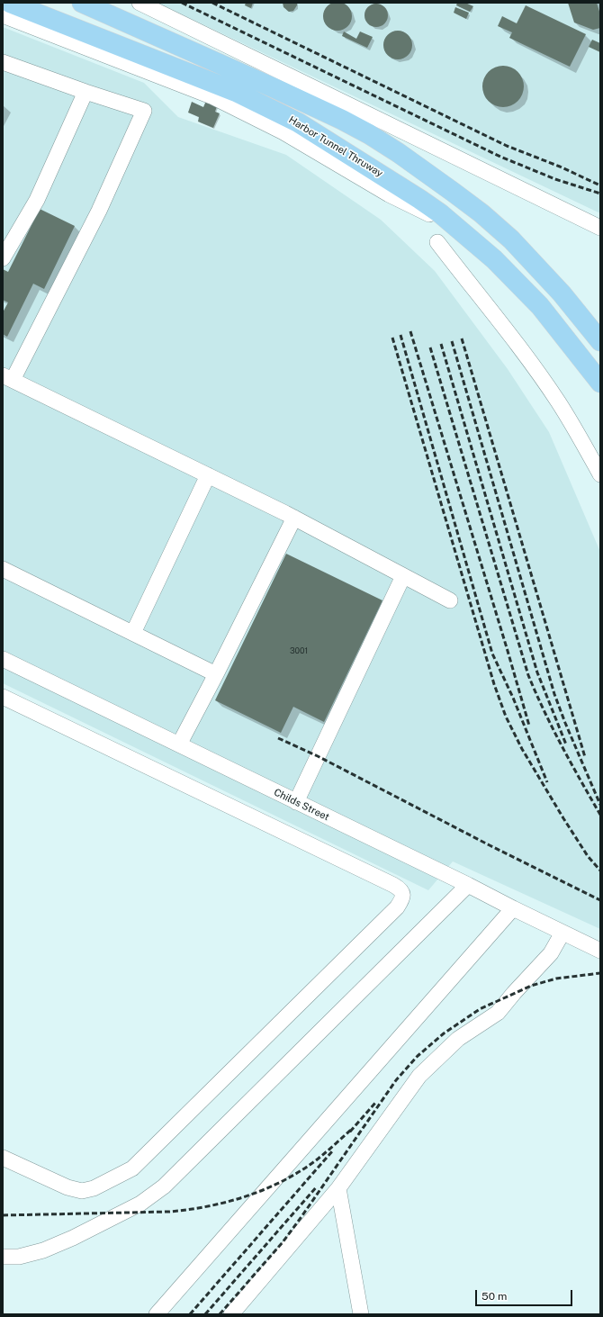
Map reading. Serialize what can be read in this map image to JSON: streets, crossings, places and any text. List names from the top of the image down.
{
  "streets": {
    "highway": ["Harbor Tunnel Thruway"],
    "street": ["Childs Street"]
  },
  "house_numbers": ["3001"],
  "scale_bar": "50 m"
}
